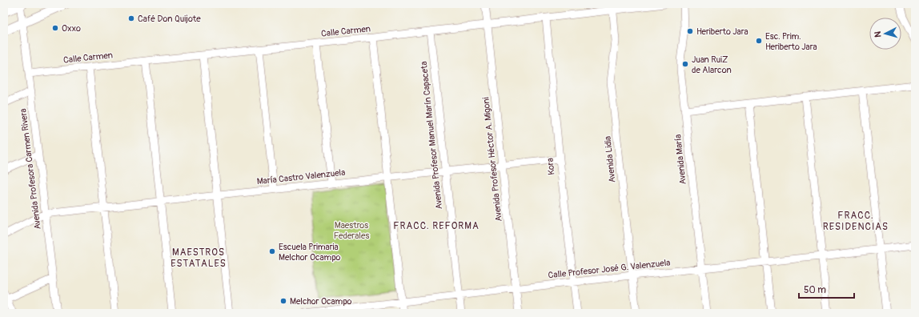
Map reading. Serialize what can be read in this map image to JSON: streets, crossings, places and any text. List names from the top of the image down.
{
  "streets": {
    "street": [
      "Calle Carmen",
      "Avenida Profesor Manuel Marín Capaceta",
      "Avenida Profesor Héctor A. Migoni",
      "Avenida Lidia",
      "Avenida María",
      "Kora",
      "Avenida Profesora Carmen Rivera",
      "María Castro Valenzuela",
      "Calle Profesor José G. Valenzuela"
    ]
  },
  "crossings": [
    ["Calle Carmen", "Avenida Profesor Manuel Marín Capaceta"],
    ["Calle Carmen", "Avenida Profesor Héctor A. Migoni"],
    ["Calle Carmen", "Avenida Lidia"],
    ["Calle Carmen", "Kora"],
    ["Calle Carmen", "Avenida Profesora Carmen Rivera"],
    ["Avenida Profesor Manuel Marín Capaceta", "María Castro Valenzuela"],
    ["Avenida Profesor Manuel Marín Capaceta", "Calle Profesor José G. Valenzuela"],
    ["Avenida Profesor Héctor A. Migoni", "María Castro Valenzuela"],
    ["Avenida Profesor Héctor A. Migoni", "Calle Profesor José G. Valenzuela"],
    ["Avenida Lidia", "Calle Profesor José G. Valenzuela"],
    ["Avenida María", "Calle Profesor José G. Valenzuela"],
    ["Kora", "María Castro Valenzuela"],
    ["Kora", "Calle Profesor José G. Valenzuela"],
    ["Avenida Profesora Carmen Rivera", "María Castro Valenzuela"]
  ],
  "districts": ["FRACC. RESIDENCIAS", "FRACC. REFORMA", "MAESTROS ESTATALES"],
  "parks": ["Maestros Federales"],
  "places": [
    "Café Don Quijote",
    "Oxxo",
    "Heriberto Jara",
    "Esc. Prim. Heriberto Jara",
    "Juan RuiZ de Alarcon",
    "Escuela Primaria Melchor Ocampo",
    "Melchor Ocampo"
  ],
  "scale_bar": "50 m",
  "north": "left"
}
